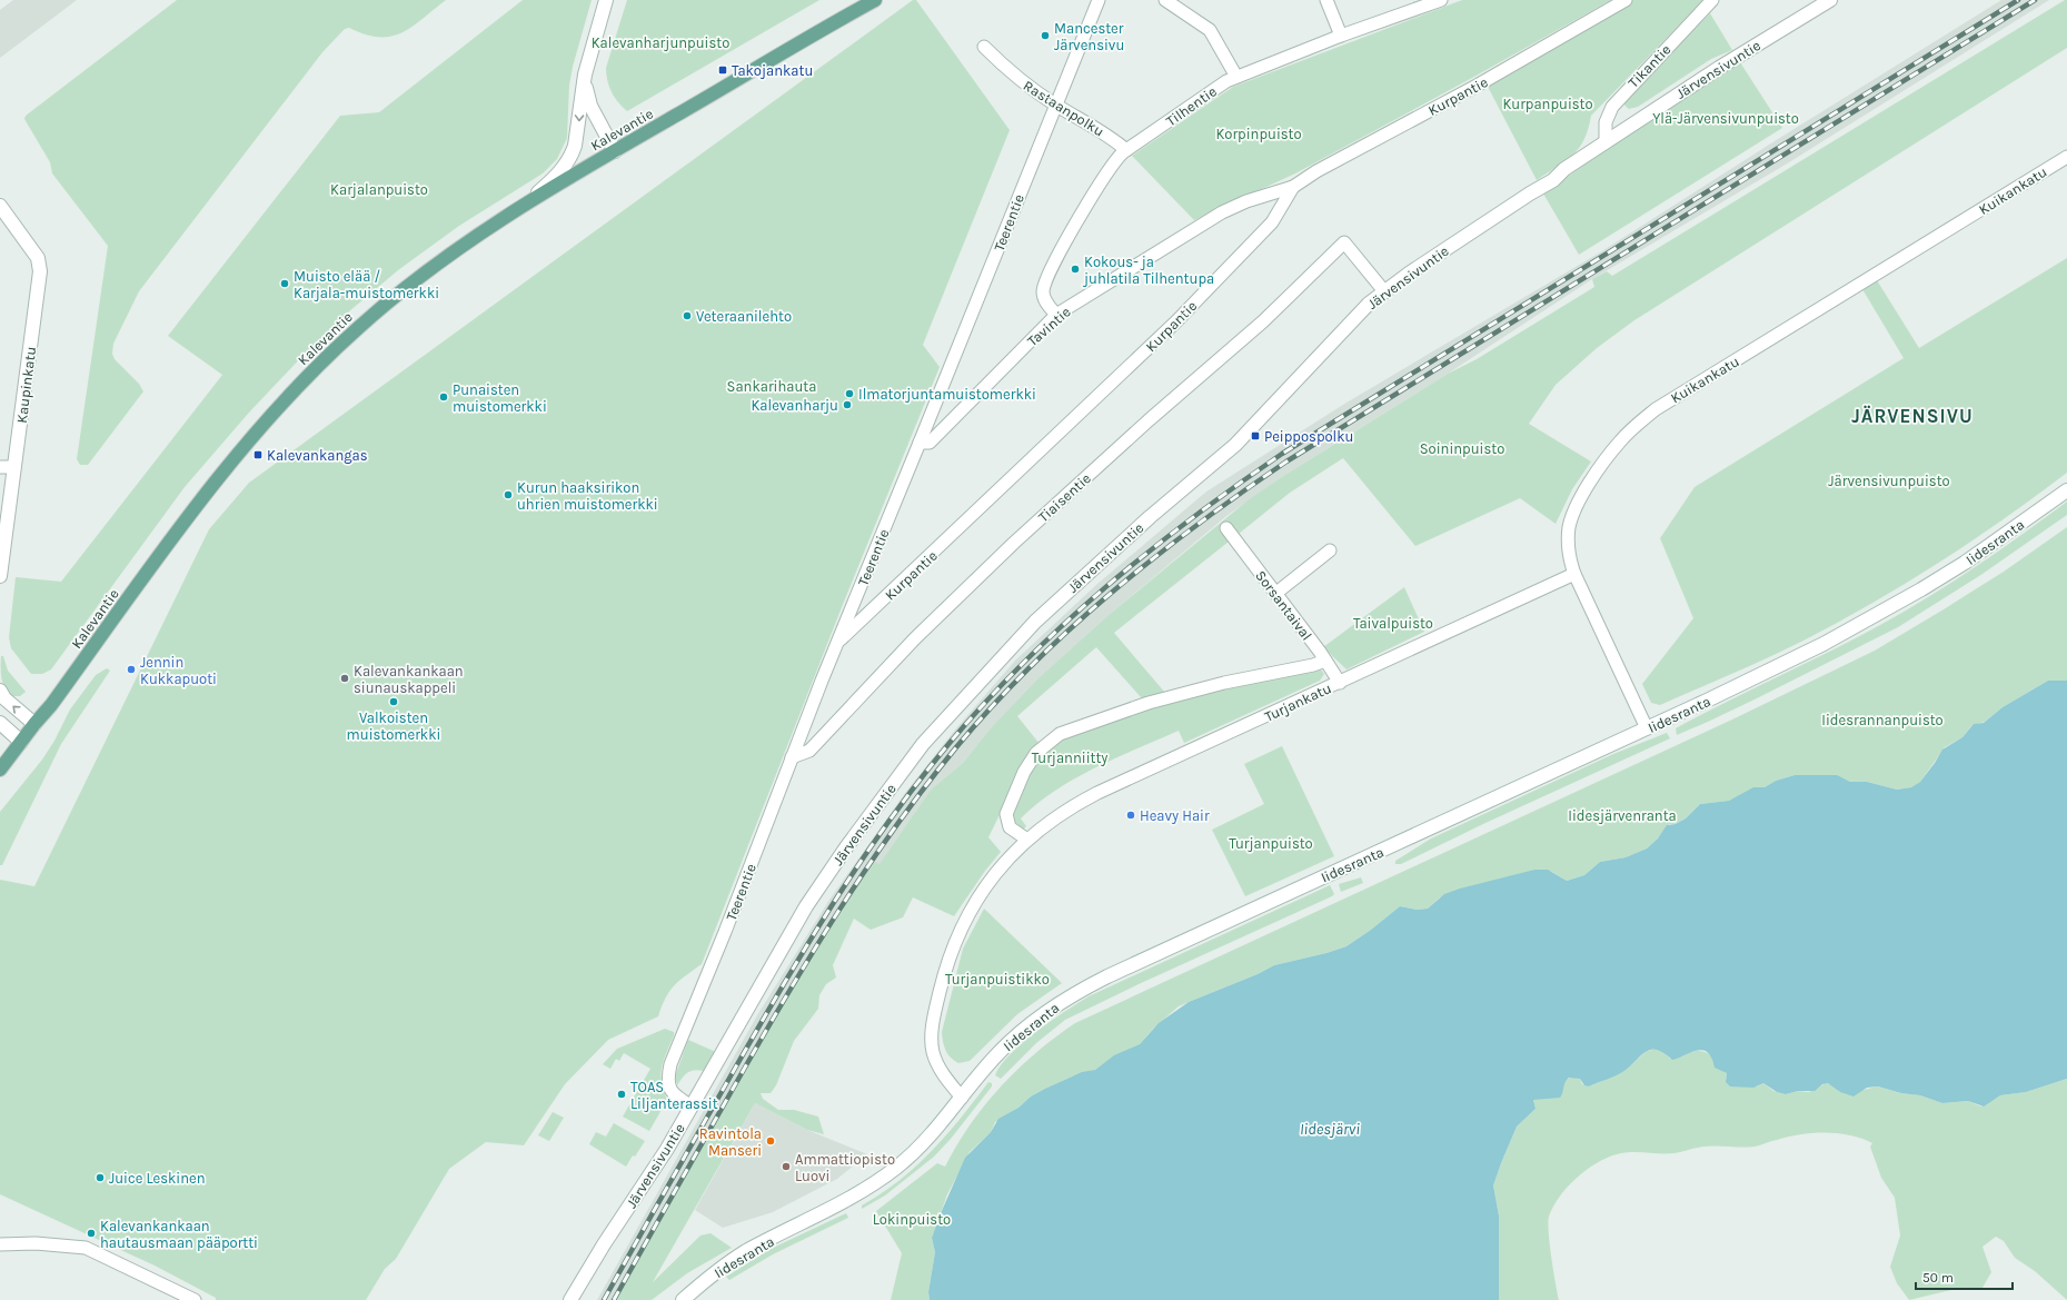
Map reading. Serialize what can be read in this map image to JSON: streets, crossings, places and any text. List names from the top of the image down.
{
  "streets": {
    "main road": ["Kalevantie"],
    "street": [
      "Tikantie",
      "Järvensivuntie",
      "Kurpantie",
      "Tilhentie",
      "Rastaanpolku",
      "Kuikankatu",
      "Teerentie",
      "Tavintie",
      "Kaupinkatu",
      "Tiaisentie",
      "Iidesranta",
      "Sorsantaival",
      "Turjankatu"
    ]
  },
  "crossings": [
    ["Tikantie", "Järvensivuntie"],
    ["Järvensivuntie", "Teerentie"],
    ["Järvensivuntie", "Tiaisentie"],
    ["Kurpantie", "Teerentie"],
    ["Kurpantie", "Tavintie"],
    ["Tilhentie", "Rastaanpolku"],
    ["Tilhentie", "Tavintie"],
    ["Rastaanpolku", "Teerentie"],
    ["Kuikankatu", "Iidesranta"],
    ["Kuikankatu", "Turjankatu"],
    ["Teerentie", "Tavintie"],
    ["Teerentie", "Tiaisentie"],
    ["Iidesranta", "Turjankatu"],
    ["Sorsantaival", "Turjankatu"]
  ],
  "districts": ["JÄRVENSIVU"],
  "water": ["Iidesjärvi"],
  "parks": [
    "Kalevanharjunpuisto",
    "Kurpanpuisto",
    "Ylä-Järvensivunpuisto",
    "Korpinpuisto",
    "Karjalanpuisto",
    "Sankarihauta",
    "Soininpuisto",
    "Järvensivunpuisto",
    "Taivalpuisto",
    "Iidesrannanpuisto",
    "Turjanniitty",
    "Iidesjärvenranta",
    "Turjanpuisto",
    "Turjanpuistikko",
    "Lokinpuisto"
  ],
  "places": {
    "other": [
      "Mancester Järvensivu",
      "Kokous- ja juhlatila Tilhentupa",
      "Muisto elää / Karjala-muistomerkki",
      "Veteraanilehto",
      "Ilmatorjuntamuistomerkki",
      "Punaisten muistomerkki",
      "Kalevanharju",
      "Kurun haaksirikon uhrien muistomerkki",
      "Jennin Kukkapuoti",
      "Kalevankankaan siunauskappeli",
      "Valkoisten muistomerkki",
      "Heavy Hair",
      "TOAS Liljanterassit",
      "Ravintola Manseri",
      "Ammattiopisto Luovi",
      "Juice Leskinen",
      "Kalevankankaan hautausmaan pääportti"
    ],
    "transit": ["Takojankatu", "Peippospolku", "Kalevankangas"]
  },
  "scale_bar": "50 m"
}
